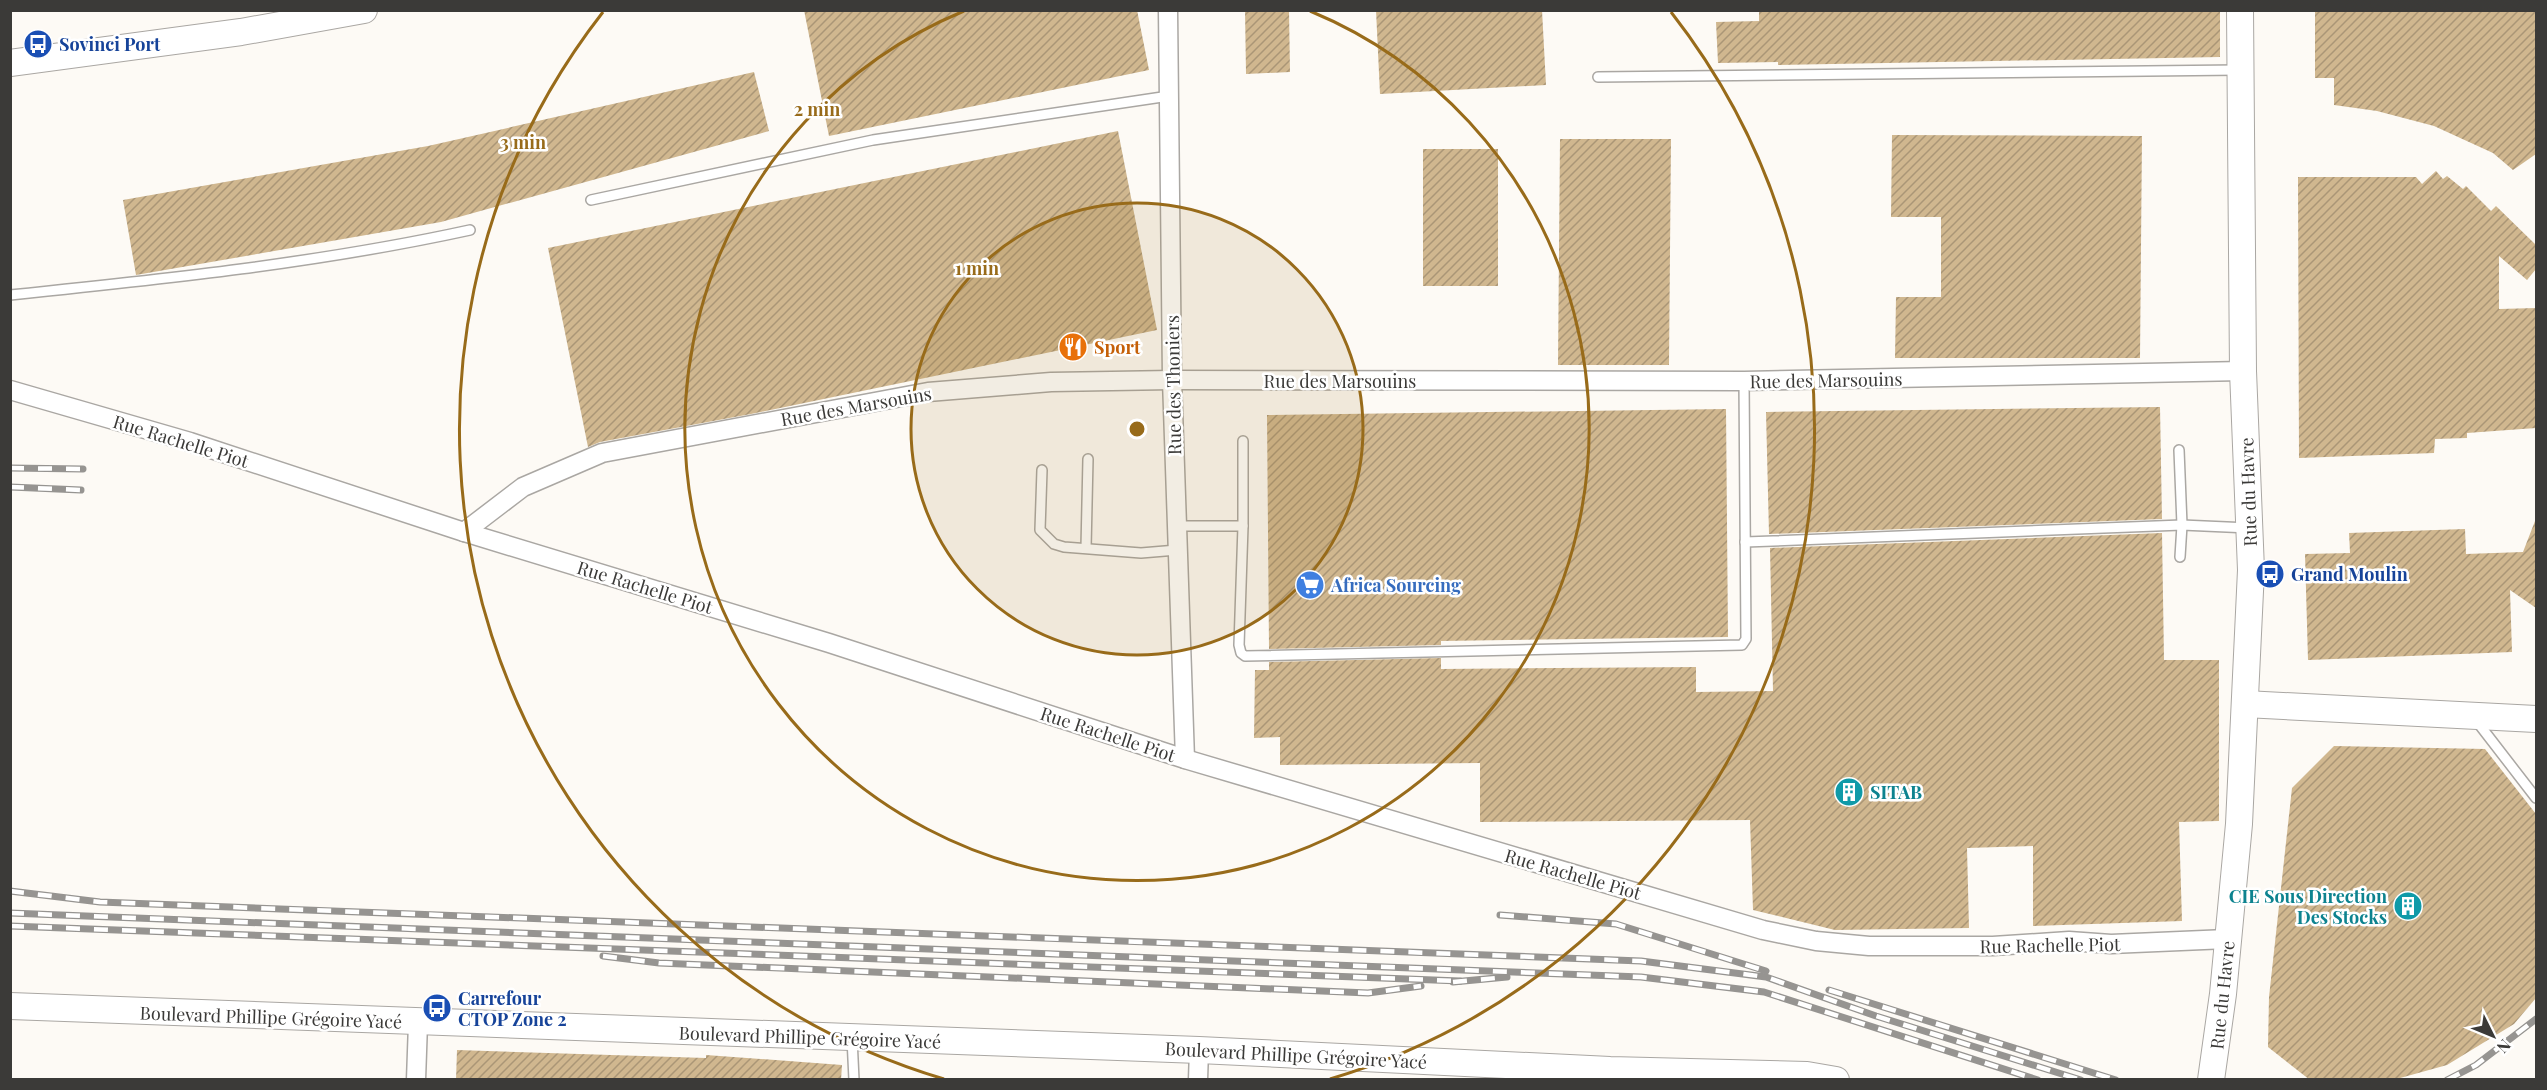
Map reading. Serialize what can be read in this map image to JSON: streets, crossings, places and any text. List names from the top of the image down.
{
  "streets": {
    "street": [
      "Rue des Marsouins",
      "Rue des Thoniers",
      "Rue Rachelle Piot",
      "Rue du Havre",
      "Boulevard Phillipe Grégoire Yacé"
    ]
  },
  "crossings": [
    ["Rue des Marsouins", "Rue des Thoniers"],
    ["Rue des Marsouins", "Rue Rachelle Piot"],
    ["Rue des Marsouins", "Rue du Havre"],
    ["Rue des Thoniers", "Rue Rachelle Piot"],
    ["Rue Rachelle Piot", "Rue du Havre"]
  ],
  "places": {
    "bus stop": ["Sovinci Port", "Grand Moulin", "Carrefour CTOP Zone 2"],
    "restaurant": ["Sport"],
    "supermarket": ["Africa Sourcing"],
    "building": ["SITAB", "CIE Sous Direction Des Stocks"]
  },
  "north": "bottom right",
  "rings": ["2 min", "3 min", "1 min"]
}
